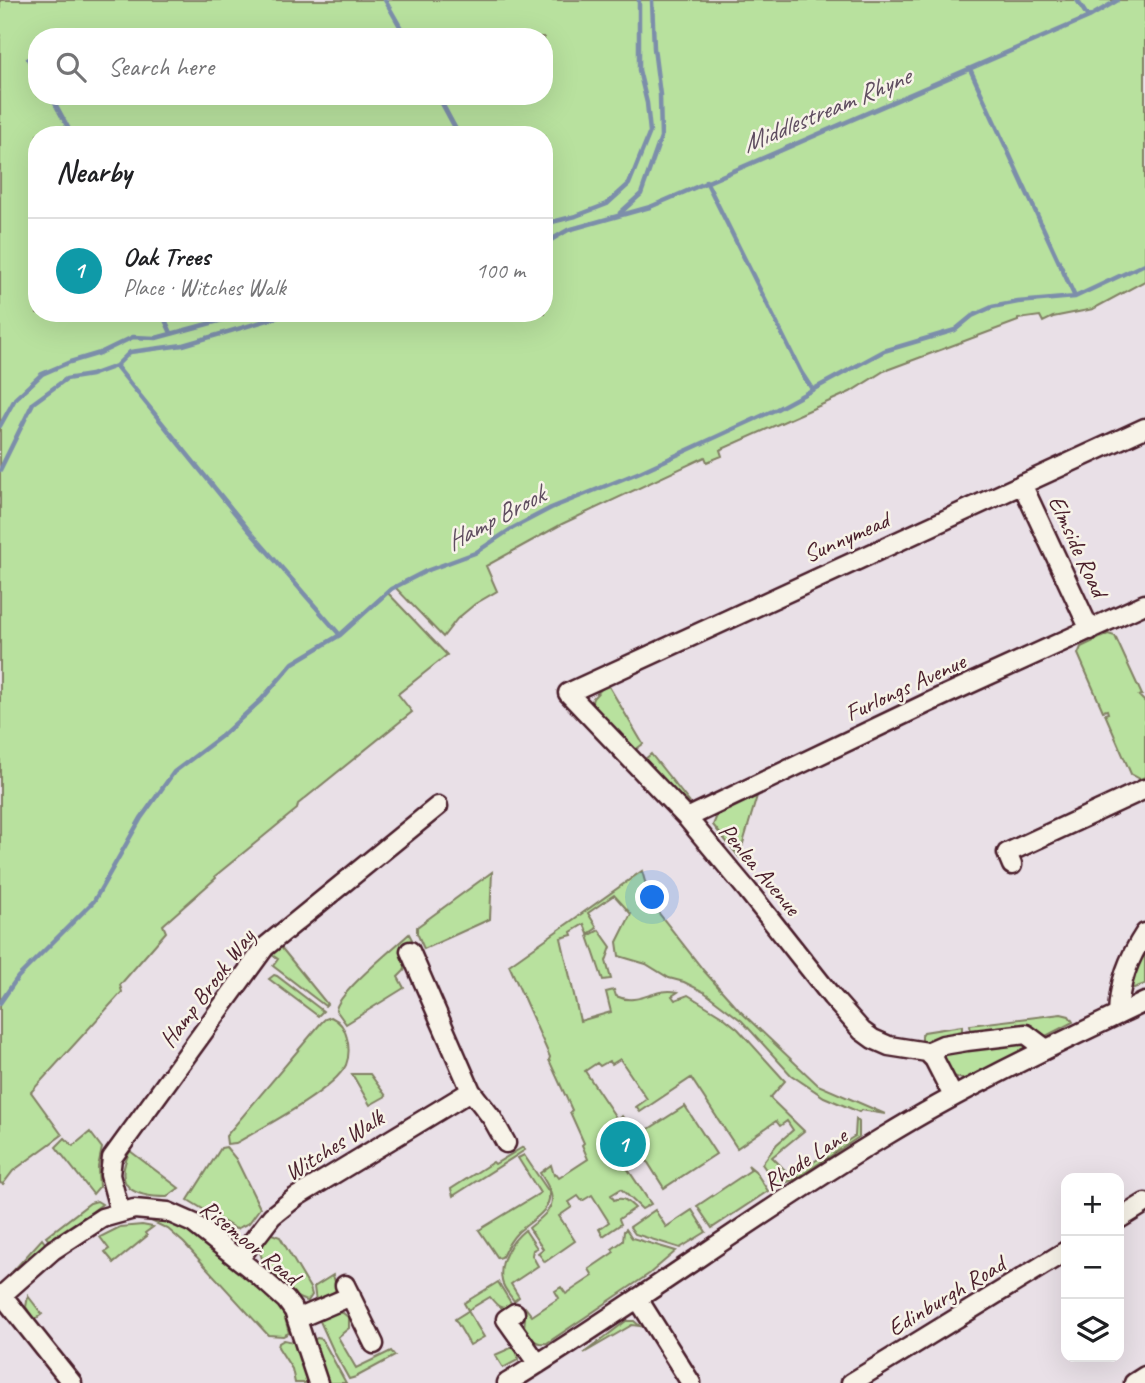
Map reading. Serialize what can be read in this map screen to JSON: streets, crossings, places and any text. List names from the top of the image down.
{
  "streets": {
    "street": [
      "Sunnymead",
      "Elmside Road",
      "Furlongs Avenue",
      "Penlea Avenue",
      "Hamp Brook Way",
      "Witches Walk",
      "Rhode Lane",
      "Risemoor Road",
      "Edinburgh Road"
    ]
  },
  "crossings": [
    ["Sunnymead", "Elmside Road"],
    ["Sunnymead", "Penlea Avenue"],
    ["Elmside Road", "Furlongs Avenue"],
    ["Furlongs Avenue", "Penlea Avenue"],
    ["Penlea Avenue", "Rhode Lane"],
    ["Hamp Brook Way", "Risemoor Road"],
    ["Witches Walk", "Risemoor Road"]
  ],
  "water": ["Middlestream Rhyne", "Hamp Brook"],
  "page": {
    "search": "Search here",
    "heading": "Nearby",
    "list": [
      {
        "mark": "1",
        "name": "Oak Trees",
        "note": "Place · Witches Walk",
        "value": "100 m"
      }
    ],
    "pins": "1",
    "map_buttons": ["+", "−"]
  }
}
